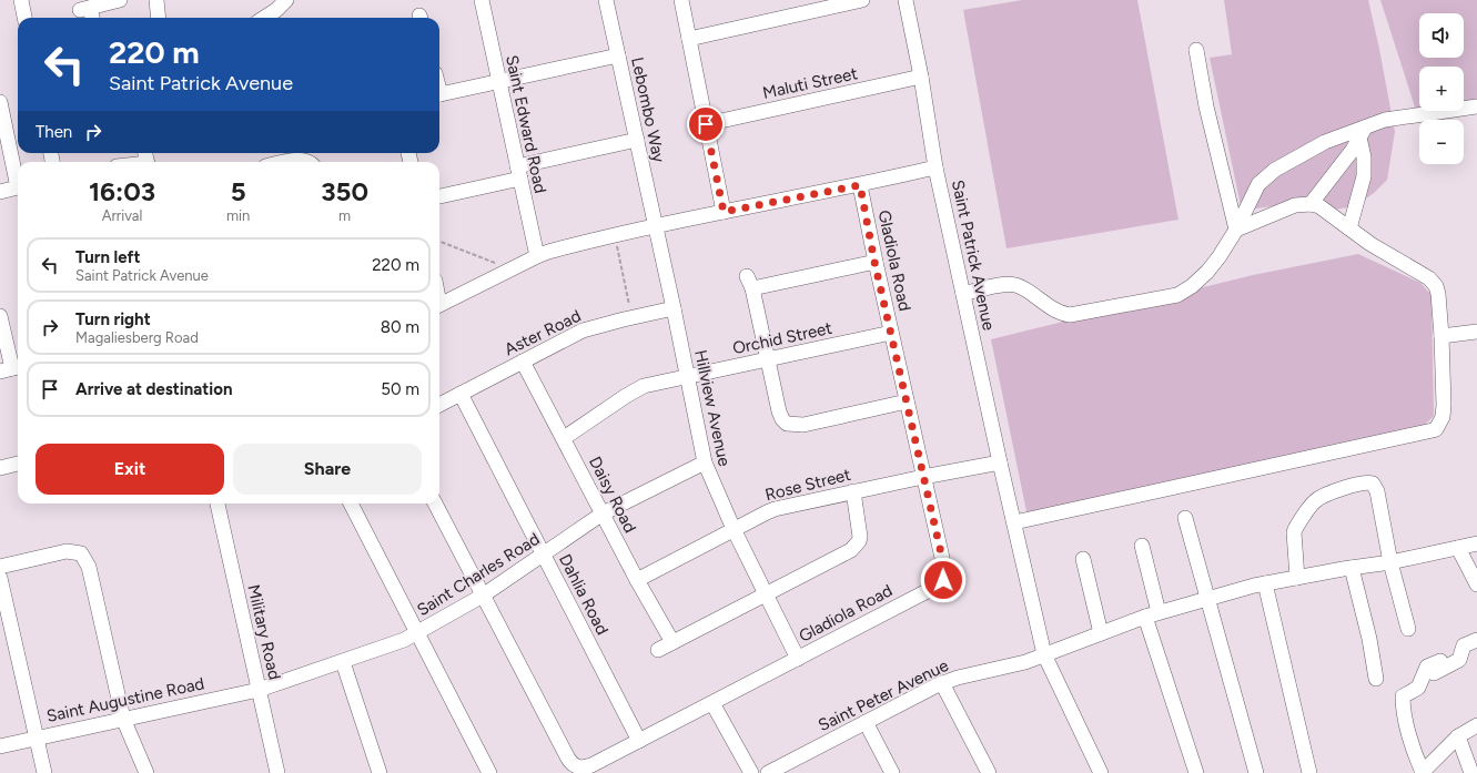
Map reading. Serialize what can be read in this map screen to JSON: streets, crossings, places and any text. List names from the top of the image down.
{
  "streets": {
    "street": [
      "Maluti Street",
      "Lebombo Way",
      "Saint Edward Road",
      "Saint Patrick Avenue",
      "Gladiola Road",
      "Aster Road",
      "Orchid Street",
      "Hillview Avenue",
      "Rose Street",
      "Daisy Road",
      "Saint Charles Road",
      "Dahlia Road",
      "Military Road",
      "Saint Peter Avenue",
      "Saint Augustine Road"
    ]
  },
  "crossings": [
    ["Lebombo Way", "Saint Patrick Avenue"],
    ["Lebombo Way", "Hillview Avenue"],
    ["Saint Edward Road", "Saint Patrick Avenue"],
    ["Saint Patrick Avenue", "Gladiola Road"],
    ["Saint Patrick Avenue", "Hillview Avenue"],
    ["Saint Patrick Avenue", "Rose Street"],
    ["Saint Patrick Avenue", "Saint Peter Avenue"],
    ["Gladiola Road", "Orchid Street"],
    ["Gladiola Road", "Hillview Avenue"],
    ["Gladiola Road", "Rose Street"],
    ["Gladiola Road", "Saint Charles Road"],
    ["Gladiola Road", "Dahlia Road"],
    ["Aster Road", "Hillview Avenue"],
    ["Aster Road", "Daisy Road"],
    ["Aster Road", "Dahlia Road"],
    ["Orchid Street", "Hillview Avenue"],
    ["Orchid Street", "Daisy Road"],
    ["Hillview Avenue", "Rose Street"],
    ["Hillview Avenue", "Saint Charles Road"],
    ["Rose Street", "Daisy Road"],
    ["Daisy Road", "Saint Charles Road"],
    ["Saint Charles Road", "Dahlia Road"],
    ["Saint Charles Road", "Military Road"],
    ["Saint Charles Road", "Saint Augustine Road"],
    ["Military Road", "Saint Augustine Road"]
  ],
  "page": {
    "map_buttons": ["+", "−"],
    "turn": ["220 m", "Saint Patrick Avenue"],
    "then": "Then",
    "eta": [
      "16:03",
      "Arrival",
      "5",
      "min",
      "350",
      "m"
    ],
    "list": [
      {
        "name": "Turn left",
        "note": "Saint Patrick Avenue",
        "value": "220 m"
      },
      {
        "name": "Turn right",
        "note": "Magaliesberg Road",
        "value": "80 m"
      },
      {
        "name": "Arrive at destination",
        "value": "50 m"
      }
    ],
    "buttons": ["Exit", "Share"]
  }
}
